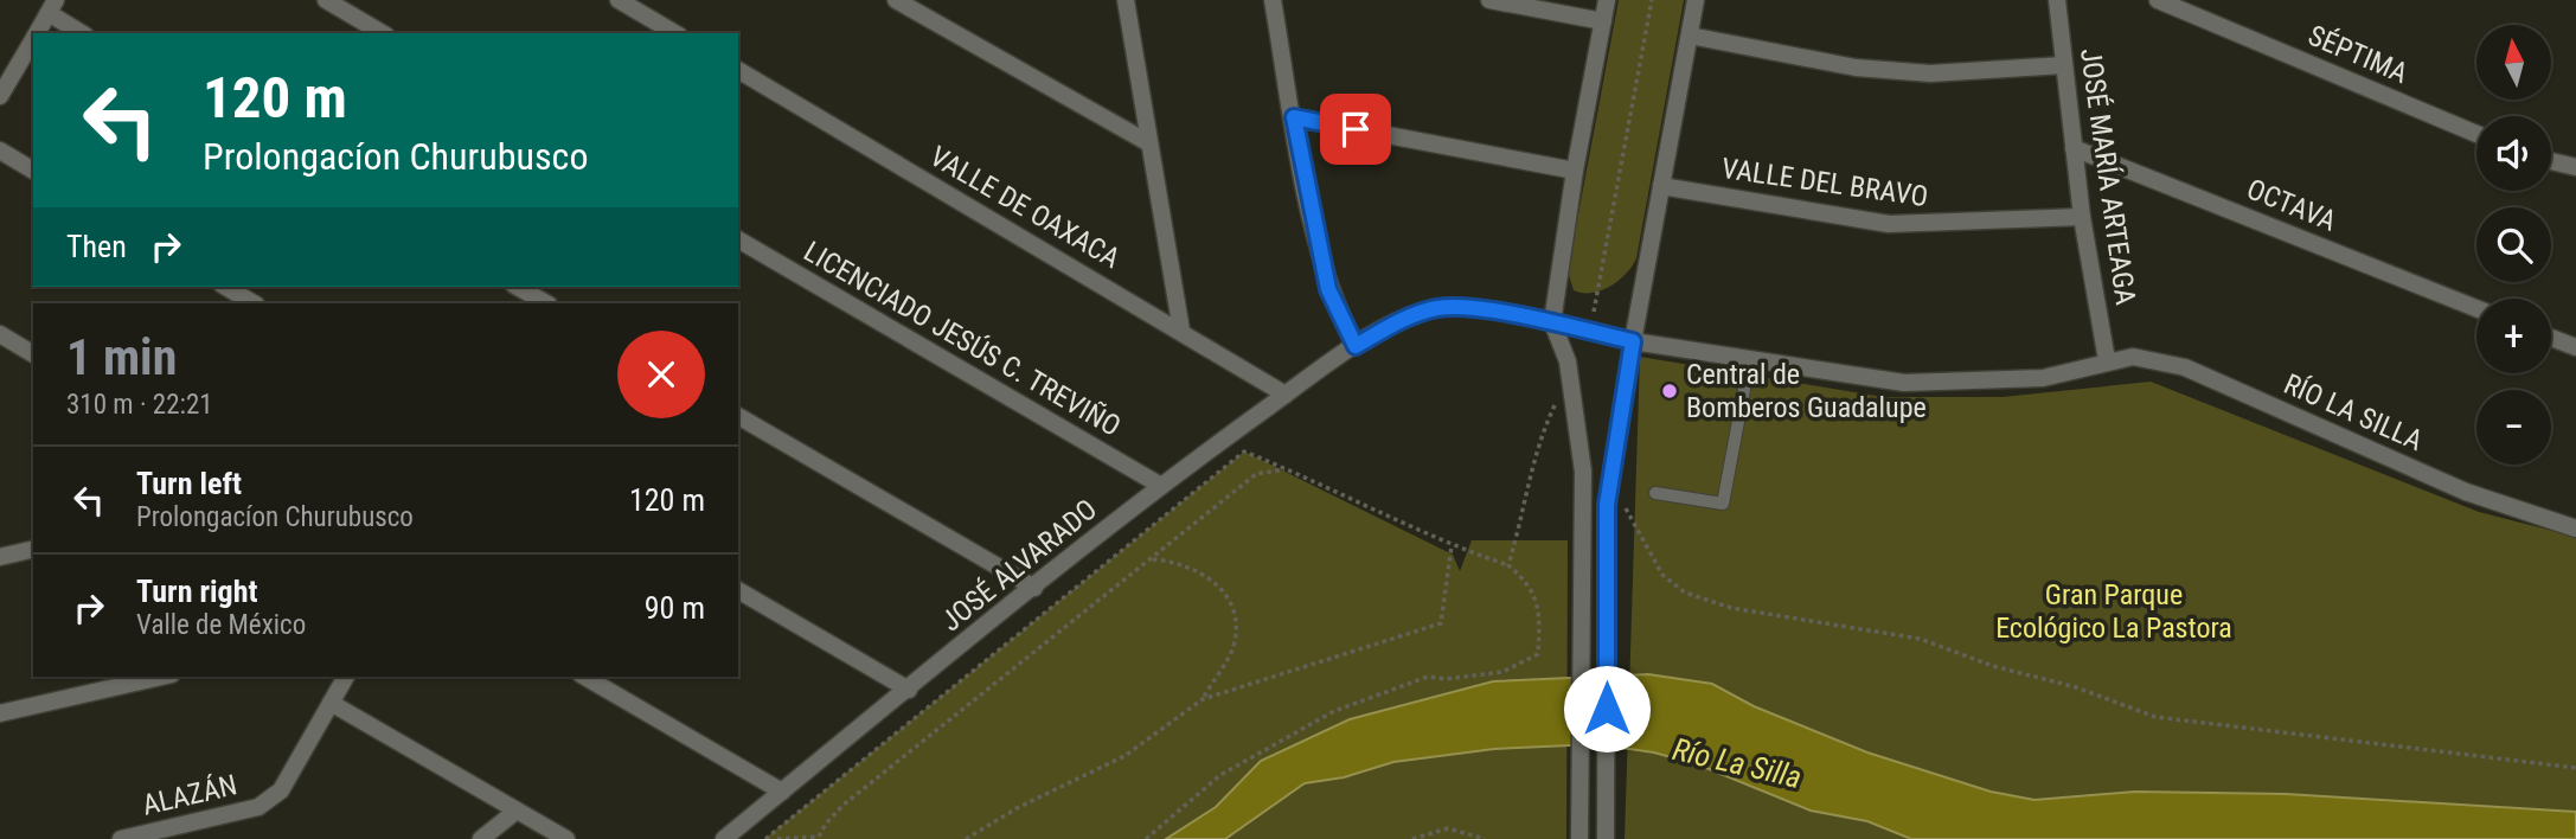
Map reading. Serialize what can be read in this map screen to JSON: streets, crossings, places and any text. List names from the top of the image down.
{
  "streets": {
    "street": [
      "SÉPTIMA",
      "JOSÉ MARÍA ARTEAGA",
      "VALLE DEL BRAVO",
      "OCTAVA",
      "VALLE DE OAXACA",
      "LICENCIADO JESÚS C. TREVIÑO",
      "RÍO LA SILLA",
      "JOSÉ ALVARADO",
      "ALAZÁN"
    ]
  },
  "crossings": [
    ["JOSÉ MARÍA ARTEAGA", "VALLE DEL BRAVO"],
    ["JOSÉ MARÍA ARTEAGA", "OCTAVA"],
    ["JOSÉ MARÍA ARTEAGA", "RÍO LA SILLA"],
    ["VALLE DE OAXACA", "JOSÉ ALVARADO"],
    ["LICENCIADO JESÚS C. TREVIÑO", "JOSÉ ALVARADO"],
    ["RÍO LA SILLA", "JOSÉ ALVARADO"]
  ],
  "water": ["Río La Silla"],
  "parks": ["Gran Parque Ecológico La Pastora"],
  "places": ["Central de Bomberos Guadalupe"],
  "north": "top",
  "page": {
    "map_buttons": ["+", "−"],
    "turn": ["120 m", "Prolongacíon Churubusco"],
    "then": "Then",
    "heading": ["1 min", "310 m · 22:21"],
    "list": [
      {
        "name": "Turn left",
        "note": "Prolongacíon Churubusco",
        "value": "120 m"
      },
      {
        "name": "Turn right",
        "note": "Valle de México",
        "value": "90 m"
      }
    ]
  }
}
